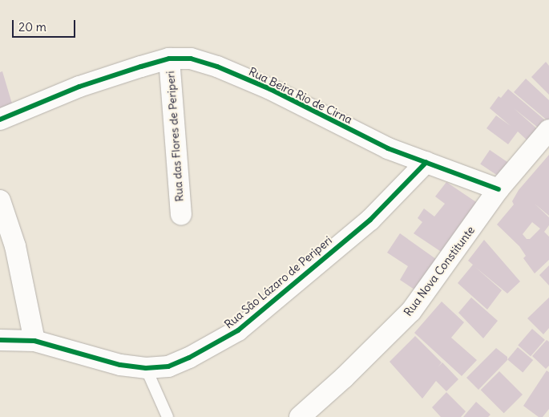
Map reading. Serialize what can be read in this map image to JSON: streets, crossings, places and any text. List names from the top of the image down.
{
  "streets": {
    "street": [
      "Rua Beira Rio de Cirna",
      "Rua das Flores de Periperi",
      "Rua Nova Constitunte",
      "Rua Sâo Lázaro de Periperi"
    ]
  },
  "crossings": [
    ["Rua Beira Rio de Cirna", "Rua das Flores de Periperi"],
    ["Rua Beira Rio de Cirna", "Rua Nova Constitunte"],
    ["Rua Beira Rio de Cirna", "Rua Sâo Lázaro de Periperi"]
  ],
  "scale_bar": "20 m"
}
